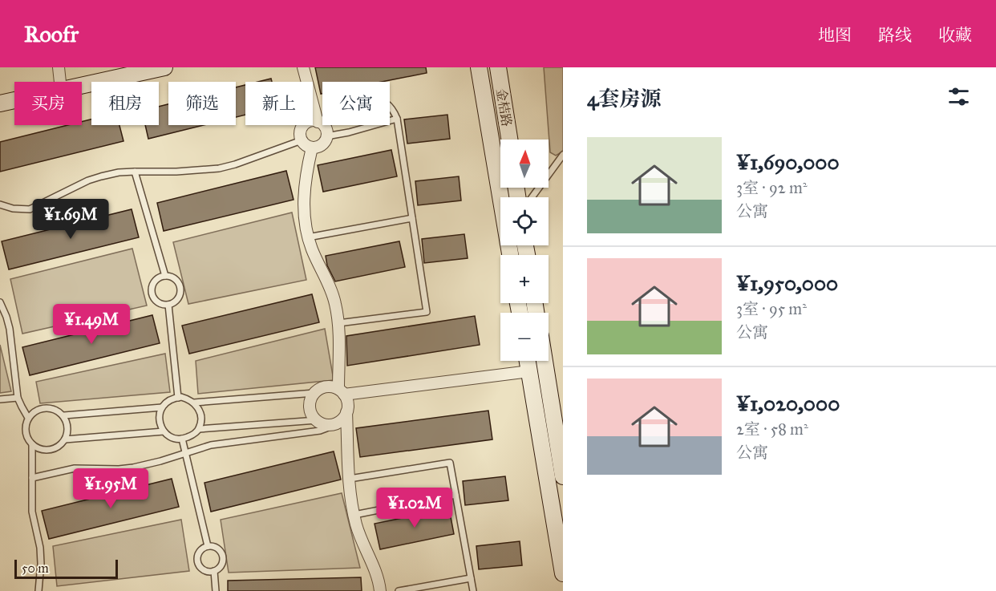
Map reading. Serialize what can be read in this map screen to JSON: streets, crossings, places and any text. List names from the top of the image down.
{
  "streets": {
    "main road": ["金桔路"]
  },
  "scale_bar": "50 m",
  "north": "top",
  "page": {
    "header": "Roofr",
    "nav": ["地图", "路线", "收藏"],
    "heading": "4套房源",
    "chip": [
      "买房",
      "租房",
      "筛选",
      "新上",
      "公寓"
    ],
    "list": [
      {
        "name": "¥1,690,000",
        "note": "3室 · 92 m² · 公寓"
      },
      {
        "name": "¥1,950,000",
        "note": "3室 · 95 m² · 公寓"
      },
      {
        "name": "¥1,020,000",
        "note": "2室 · 58 m² · 公寓"
      }
    ],
    "map_buttons": ["+", "−"],
    "price": [
      "¥1.69M",
      "¥1.49M",
      "¥1.95M",
      "¥1.02M"
    ],
    "scale": "50 m"
  }
}
